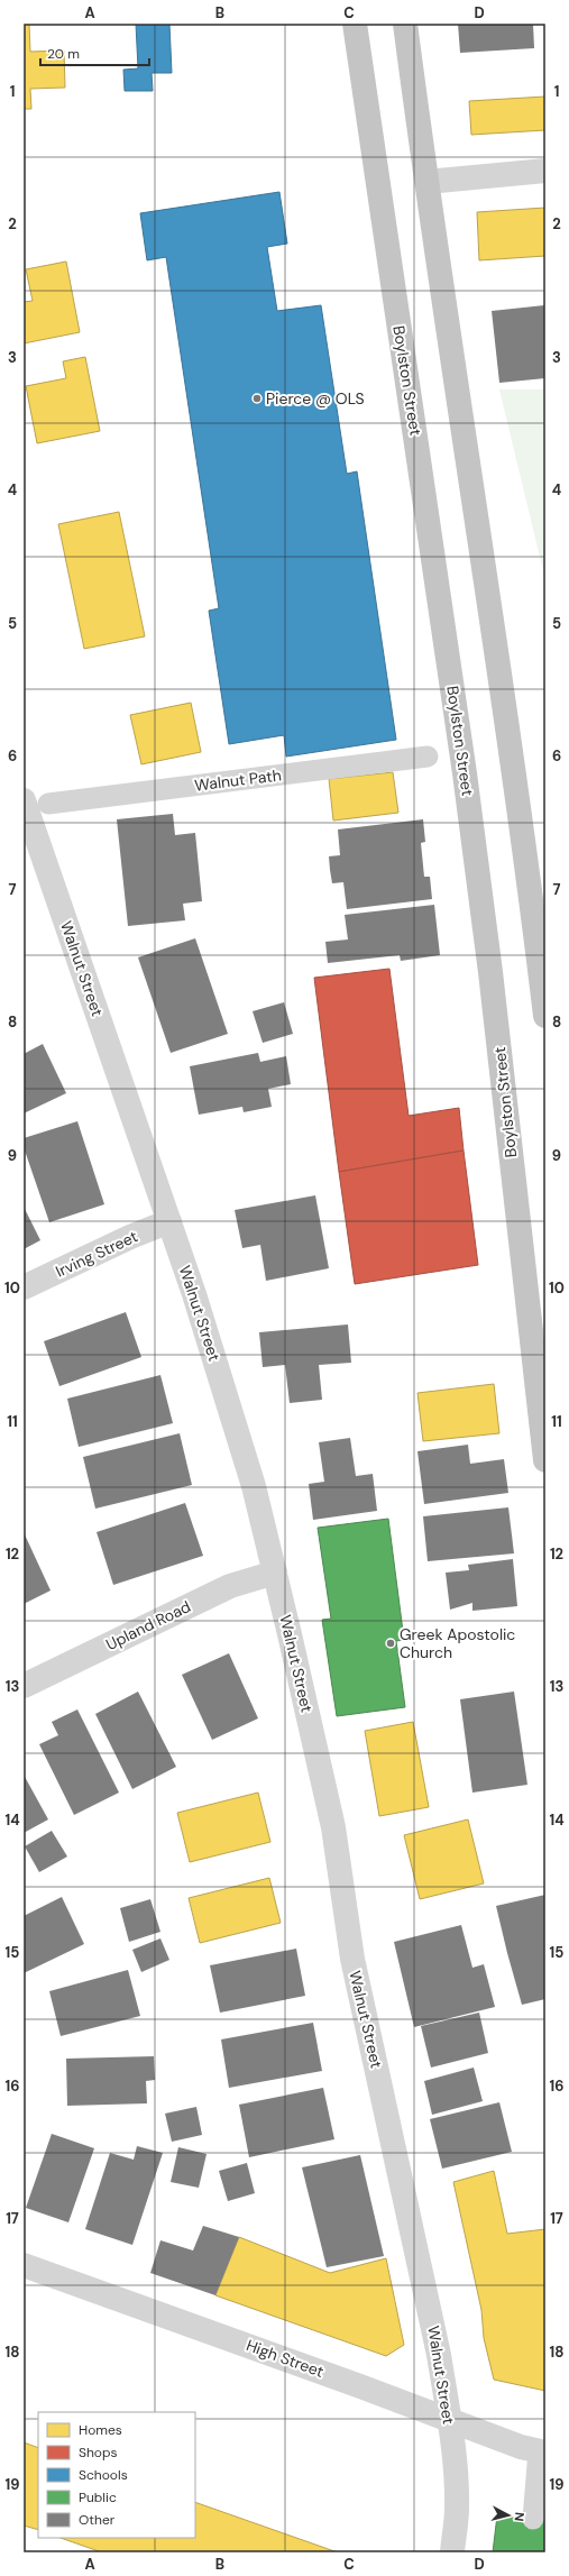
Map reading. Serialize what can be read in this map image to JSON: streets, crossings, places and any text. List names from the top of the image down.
{
  "streets": {
    "highway": ["Boylston Street"],
    "street": [
      "Walnut Street",
      "Irving Street",
      "Upland Road",
      "High Street"
    ],
    "lane": ["Walnut Path"]
  },
  "crossings": [
    ["Walnut Street", "Irving Street"],
    ["Walnut Street", "Upland Road"],
    ["Walnut Street", "High Street"]
  ],
  "places": ["Pierce @ OLS", "Greek Apostolic Church"],
  "legend": [
    "Homes",
    "Shops",
    "Schools",
    "Public",
    "Other"
  ],
  "scale_bar": "20 m",
  "north": "right",
  "grid": {
    "columns": [
      "A",
      "B",
      "C",
      "D"
    ],
    "rows": [
      "1",
      "2",
      "3",
      "4",
      "5",
      "6",
      "7",
      "8",
      "9",
      "10",
      "11",
      "12",
      "13",
      "14",
      "15",
      "16",
      "17",
      "18",
      "19"
    ]
  }
}
